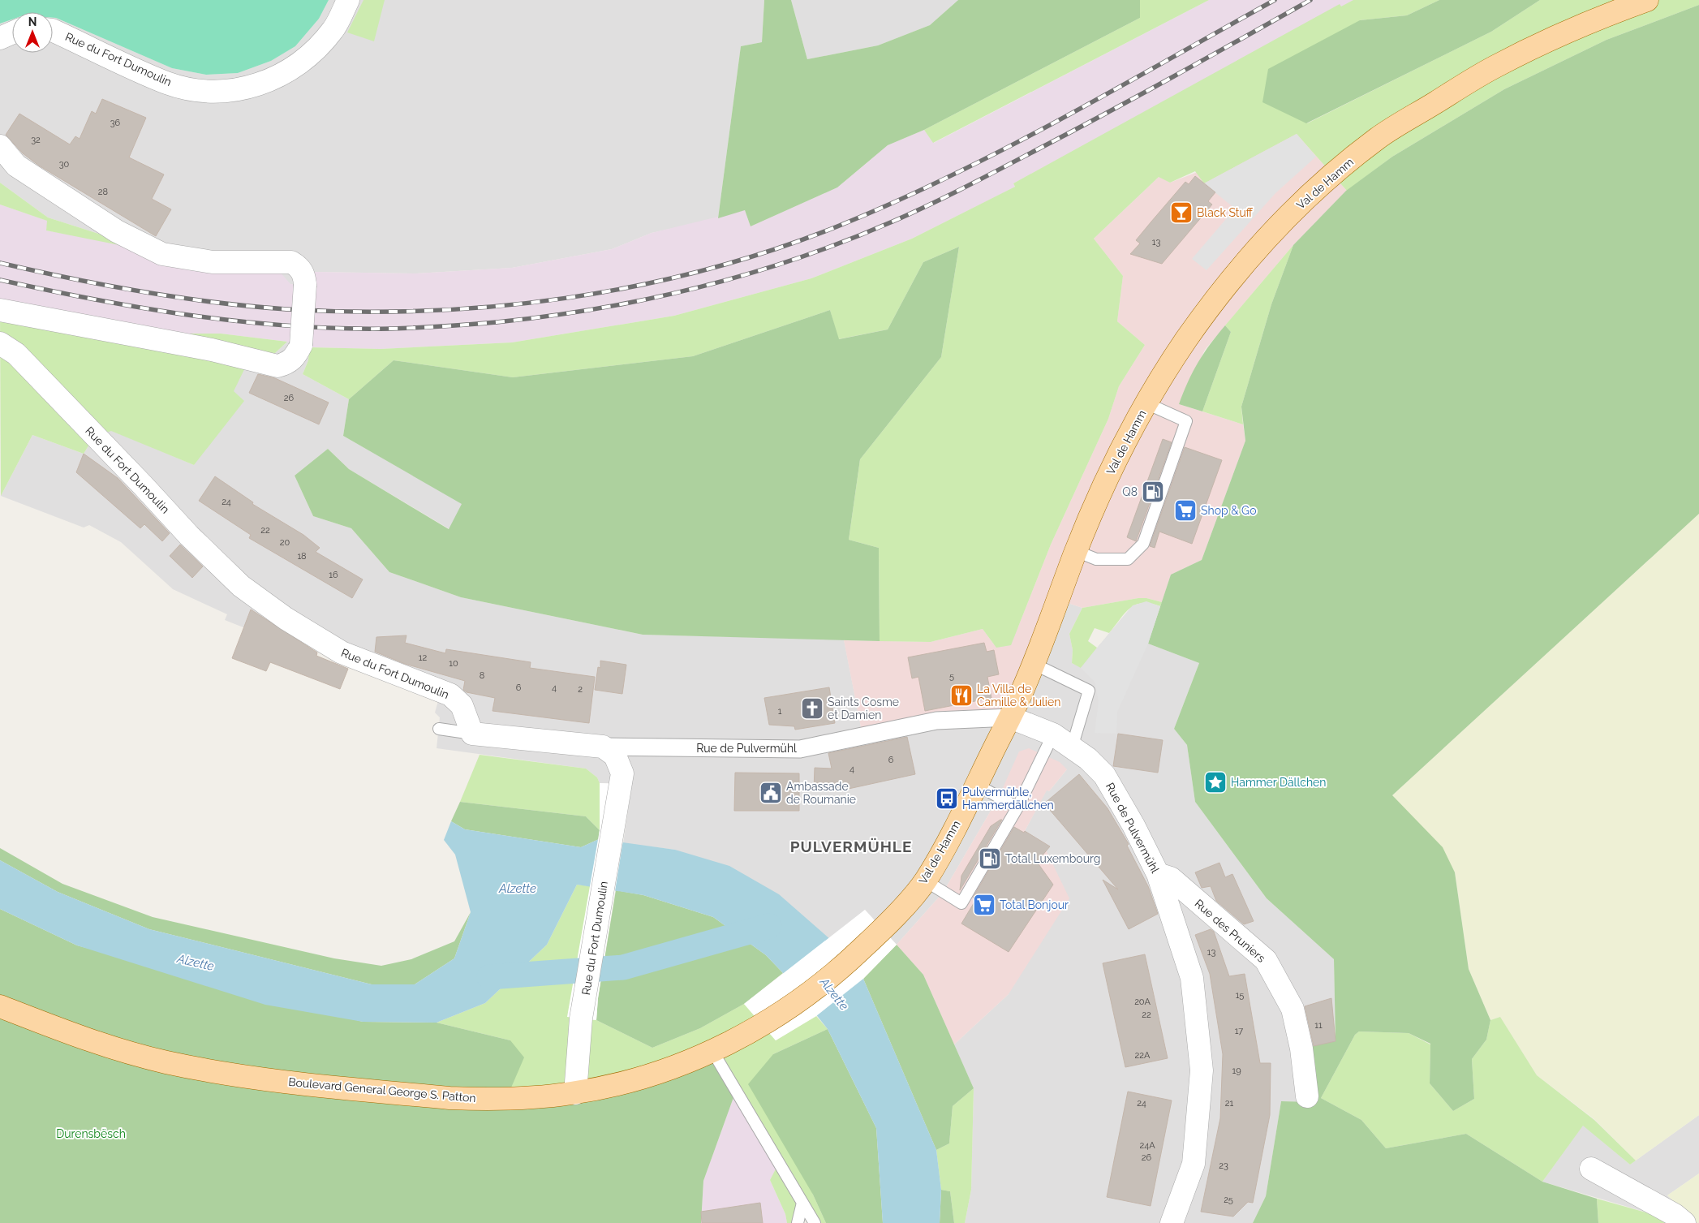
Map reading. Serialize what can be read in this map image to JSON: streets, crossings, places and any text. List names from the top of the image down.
{
  "streets": {
    "main road": ["Val de Hamm", "Boulevard General George S. Patton"],
    "street": ["Rue du Fort Dumoulin", "Rue de Pulvermühl", "Rue des Pruniers"]
  },
  "crossings": [
    ["Rue du Fort Dumoulin", "Rue de Pulvermühl"],
    ["Rue du Fort Dumoulin", "Boulevard General George S. Patton"],
    ["Val de Hamm", "Rue de Pulvermühl"],
    ["Val de Hamm", "Boulevard General George S. Patton"],
    ["Rue de Pulvermühl", "Rue des Pruniers"]
  ],
  "districts": ["PULVERMÜHLE"],
  "water": ["Alzette"],
  "parks": ["Durensbësch"],
  "places": {
    "bar": ["Black Stuff"],
    "fuel station": ["Q8", "Total Luxembourg"],
    "supermarket": ["Shop & Go", "Total Bonjour"],
    "restaurant": ["La Villa de Camille & Julien"],
    "church": ["Saints Cosme et Damien"],
    "place": ["Hammer Dällchen"],
    "public building": ["Ambassade de Roumanie"],
    "bus stop": ["Pulvermühle, Hammerdällchen"]
  },
  "house_numbers": [
    "36",
    "32",
    "30",
    "28",
    "13",
    "26",
    "24",
    "22",
    "20",
    "18",
    "16",
    "12",
    "10",
    "8",
    "5",
    "6",
    "4",
    "2",
    "1",
    "6",
    "4",
    "13",
    "15",
    "20A",
    "22",
    "11",
    "17",
    "22A",
    "19",
    "24",
    "21",
    "24A",
    "26",
    "23",
    "25"
  ],
  "north": "top"
}
